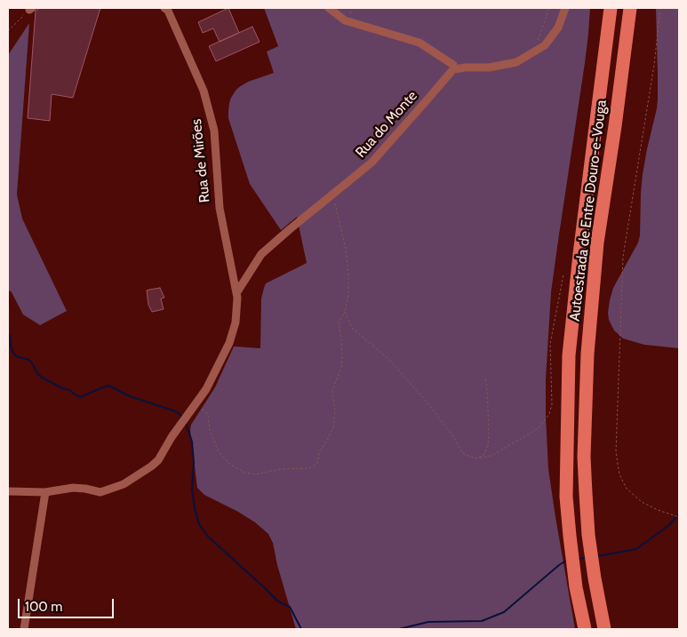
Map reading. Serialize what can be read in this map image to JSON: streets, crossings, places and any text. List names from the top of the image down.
{
  "streets": {
    "highway": ["Autoestrada de Entre Douro-e-Vouga"],
    "street": ["Rua do Monte", "Rua de Mirões"]
  },
  "crossings": [
    ["Rua do Monte", "Rua de Mirões"]
  ],
  "scale_bar": "100 m"
}
